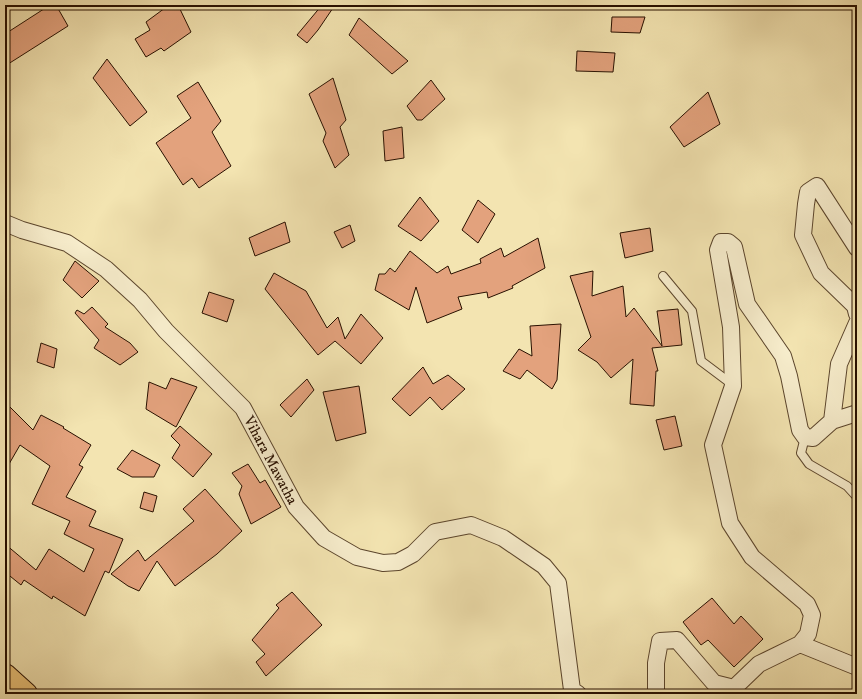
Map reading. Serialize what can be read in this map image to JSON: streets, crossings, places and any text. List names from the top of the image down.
{
  "streets": {
    "street": ["Vihara Mawatha"]
  }
}
